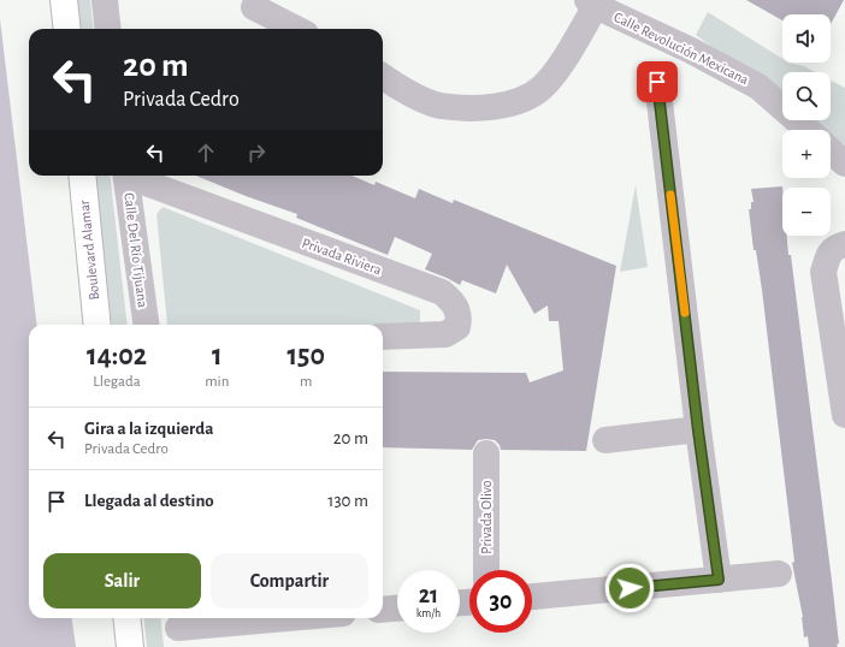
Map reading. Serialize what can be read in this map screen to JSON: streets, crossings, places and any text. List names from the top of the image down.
{
  "streets": {
    "highway": ["Boulevard Alamar"],
    "street": [
      "Calle Revolución Mexicana",
      "Calle Del Río Tijuana",
      "Privada Riviera",
      "Privada Olivo"
    ]
  },
  "page": {
    "map_buttons": ["+", "−"],
    "turn": ["20 m", "Privada Cedro"],
    "eta": [
      "14:02",
      "Llegada",
      "1",
      "min",
      "150",
      "m"
    ],
    "list": [
      {
        "name": "Gira a la izquierda",
        "note": "Privada Cedro",
        "value": "20 m"
      },
      {
        "name": "Llegada al destino",
        "value": "130 m"
      }
    ],
    "buttons": ["Salir", "Compartir"],
    "speed": "21 km/h",
    "limit": "30"
  }
}
